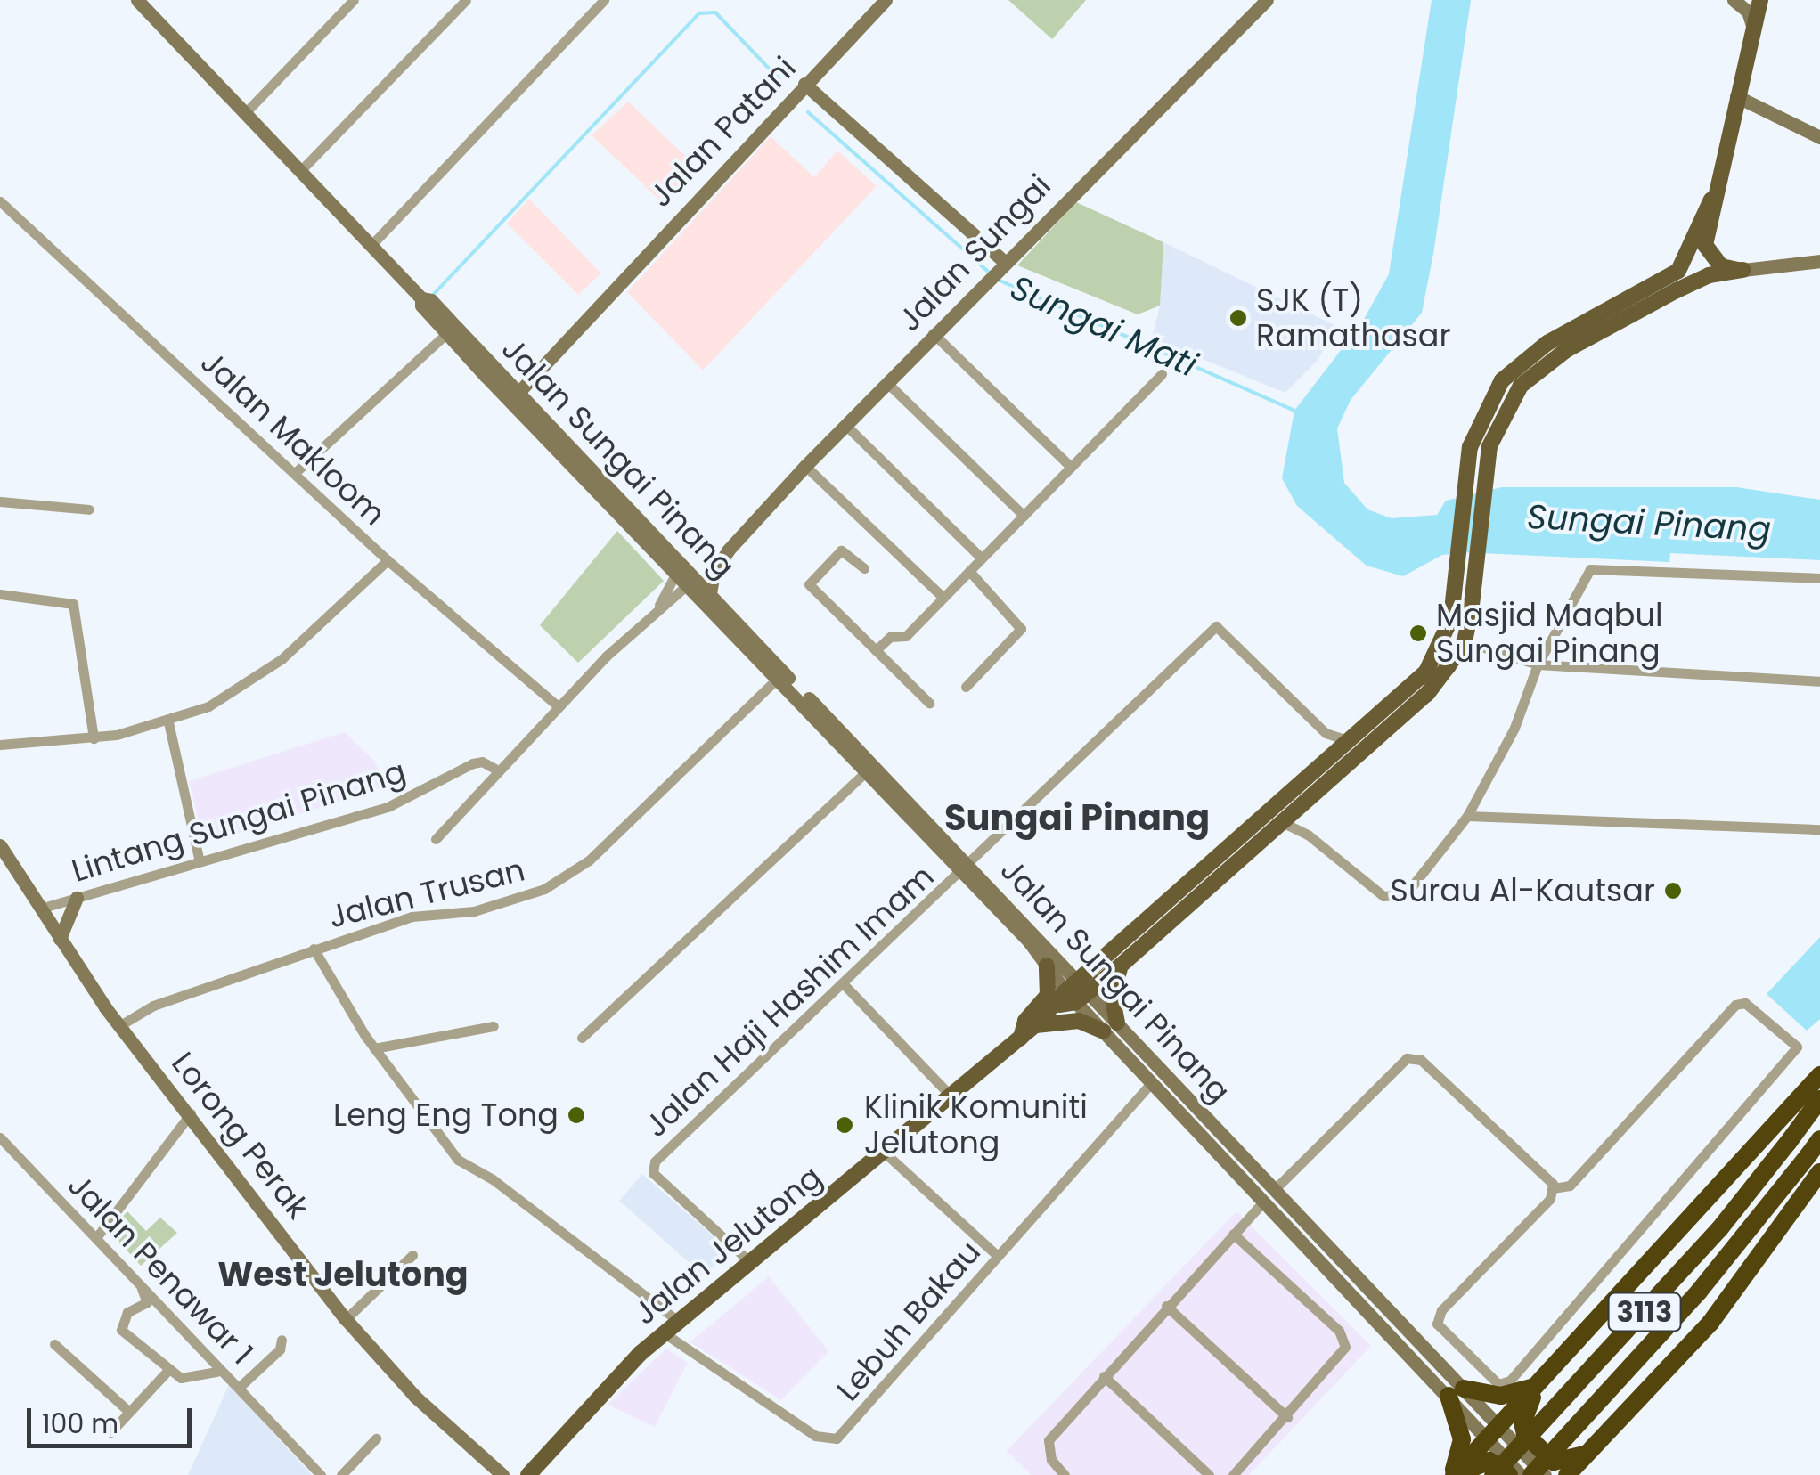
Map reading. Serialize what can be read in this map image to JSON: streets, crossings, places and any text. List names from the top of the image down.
{
  "streets": {
    "highway": ["3113"],
    "main road": [
      "Jalan Patani",
      "Jalan Sungai",
      "Jalan Sungai Pinang",
      "Lorong Perak",
      "Jalan Jelutong"
    ],
    "street": [
      "Jalan Makloom",
      "Lintang Sungai Pinang",
      "Jalan Trusan",
      "Jalan Haji Hashim Imam",
      "Jalan Penawar 1",
      "Lebuh Bakau"
    ]
  },
  "crossings": [
    ["Jalan Patani", "Jalan Sungai Pinang"],
    ["Jalan Sungai", "Jalan Sungai Pinang"],
    ["Jalan Sungai Pinang", "Jalan Trusan"],
    ["Jalan Sungai Pinang", "Jalan Haji Hashim Imam"],
    ["Jalan Sungai Pinang", "Jalan Jelutong"],
    ["Jalan Sungai Pinang", "Lebuh Bakau"],
    ["Lintang Sungai Pinang", "Lorong Perak"],
    ["Jalan Trusan", "Lorong Perak"],
    ["Jalan Haji Hashim Imam", "Jalan Jelutong"],
    ["Jalan Jelutong", "Lebuh Bakau"]
  ],
  "districts": ["Sungai Pinang", "West Jelutong"],
  "water": ["Sungai Mati", "Sungai Pinang"],
  "places": [
    "SJK (T) Ramathasar",
    "Masjid Maqbul Sungai Pinang",
    "Surau Al-Kautsar",
    "Leng Eng Tong",
    "Klinik Komuniti Jelutong"
  ],
  "scale_bar": "100 m"
}
